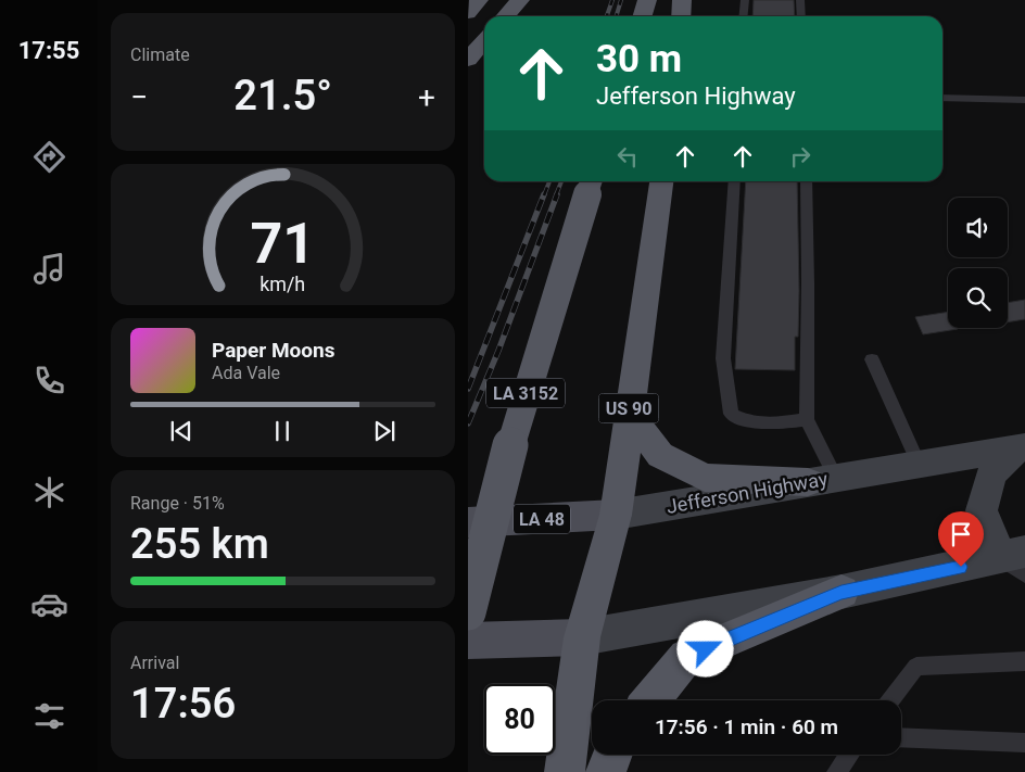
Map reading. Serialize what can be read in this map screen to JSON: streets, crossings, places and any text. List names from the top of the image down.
{
  "streets": {
    "highway": ["LA 3152", "US 90"],
    "main road": ["Jefferson Highway", "LA 48"]
  },
  "crossings": [
    ["US 90", "Jefferson Highway"]
  ],
  "page": {
    "tabs": "17:55",
    "tile": [
      "Climate",
      ["Range · 51%", "255 km"],
      ["Arrival", "17:56"]
    ],
    "turn": ["30 m", "Jefferson Highway"],
    "heat": ["−", "21.5°", "+"],
    "song": ["Paper Moons", "Ada Vale"],
    "limit": "80",
    "trip": "17:56 · 1 min · 60 m",
    "gauge": ["71", "km/h"]
  }
}
